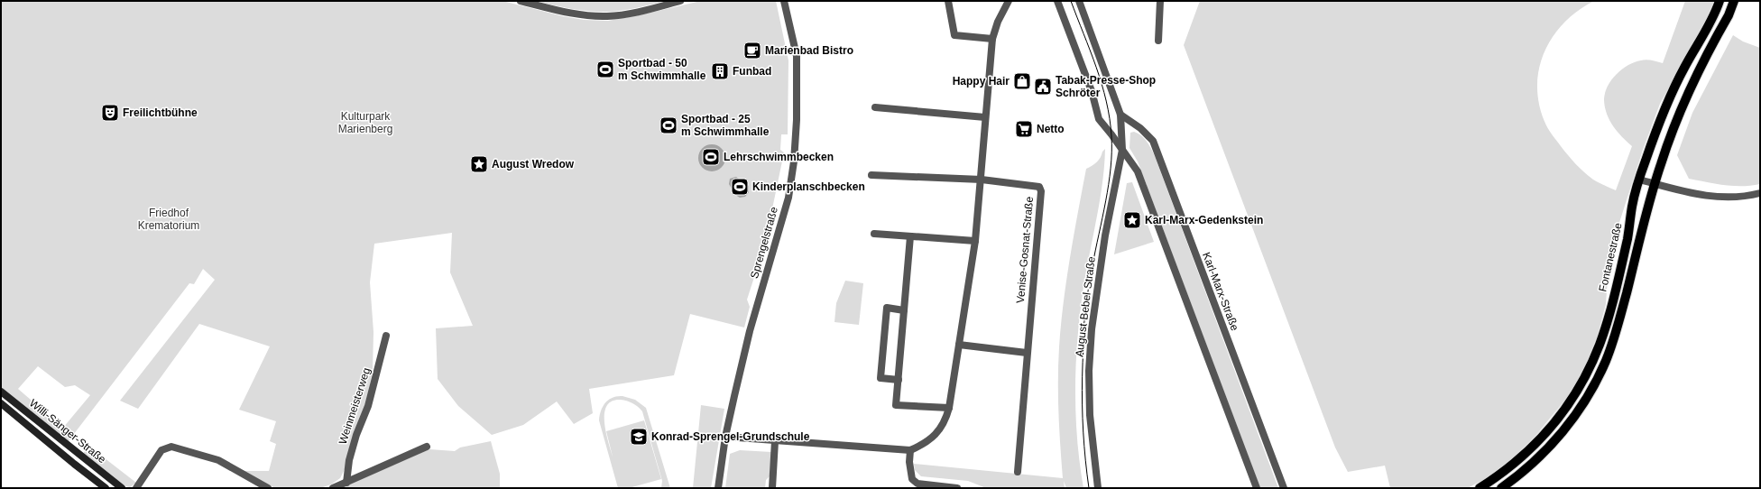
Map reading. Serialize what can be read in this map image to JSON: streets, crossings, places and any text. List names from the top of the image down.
{
  "streets": {
    "main road": ["Fontanestraße", "Willi-Sänger-Straße"],
    "street": [
      "Sprengelstraße",
      "Venise-Gosnat-Straße",
      "Karl-Marx-Straße",
      "August-Bebel-Straße",
      "Weinmeisterweg"
    ]
  },
  "parks": ["Kulturpark Marienberg", "Friedhof Krematorium"],
  "places": {
    "cafe": ["Marienbad Bistro"],
    "sports": [
      "Sportbad - 50 m Schwimmhalle",
      "Sportbad - 25 m Schwimmhalle",
      "Lehrschwimmbecken",
      "Kinderplanschbecken"
    ],
    "building": ["Funbad"],
    "shop": ["Happy Hair"],
    "public building": ["Tabak-Presse-Shop Schröter"],
    "theatre": ["Freilichtbühne"],
    "supermarket": ["Netto"],
    "place": ["August Wredow", "Karl-Marx-Gedenkstein"],
    "school or university": ["Konrad-Sprengel-Grundschule"]
  }
}
